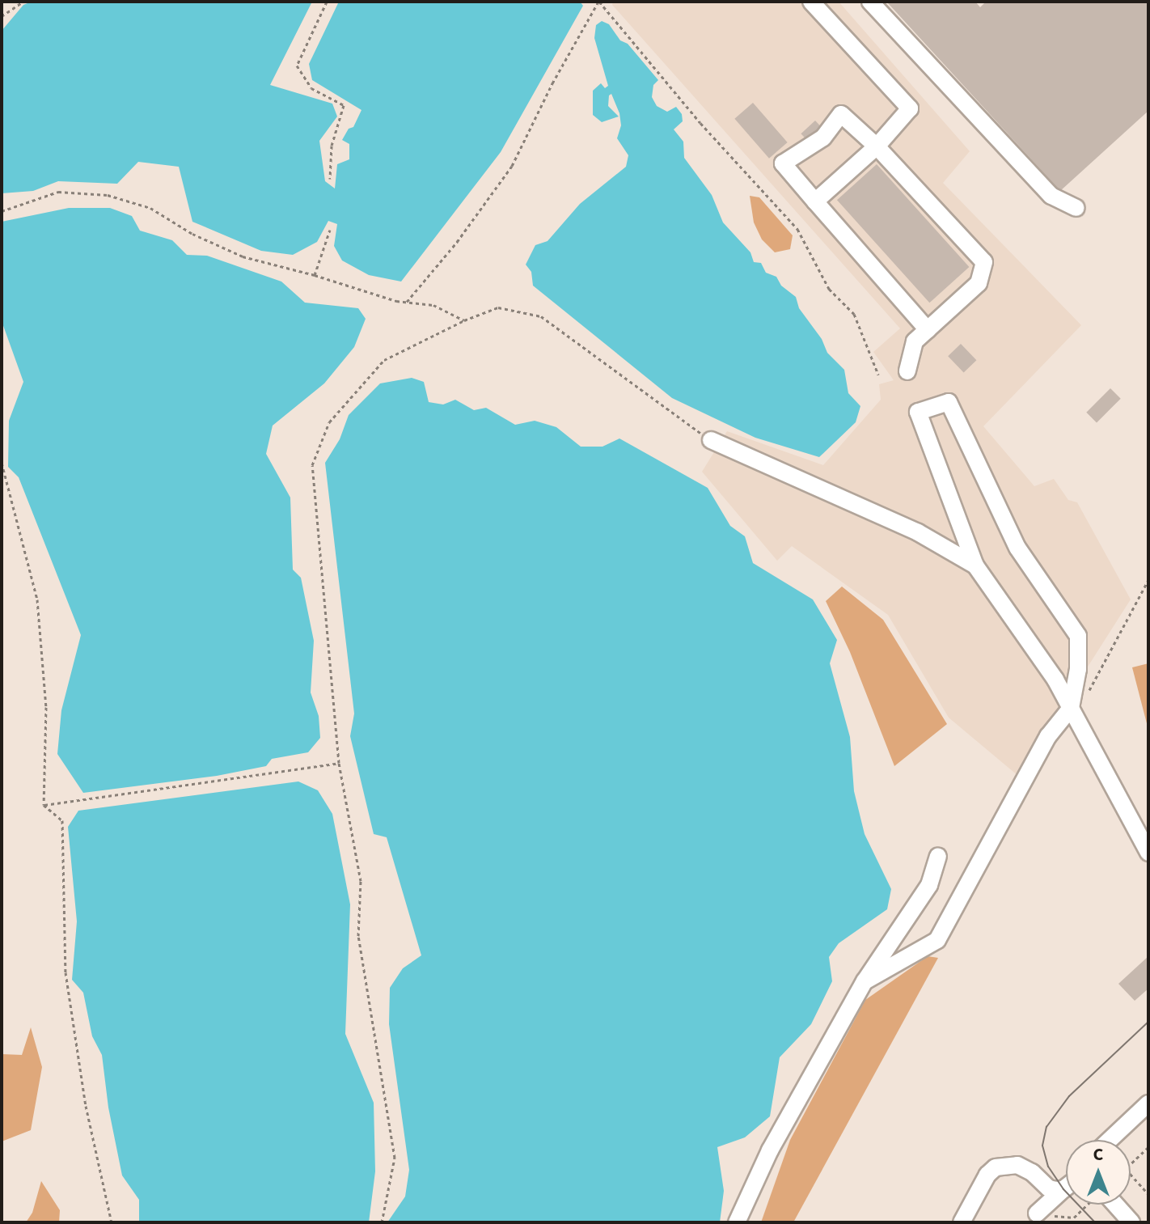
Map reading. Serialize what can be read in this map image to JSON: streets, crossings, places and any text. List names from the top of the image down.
{
  "north": "top"
}
